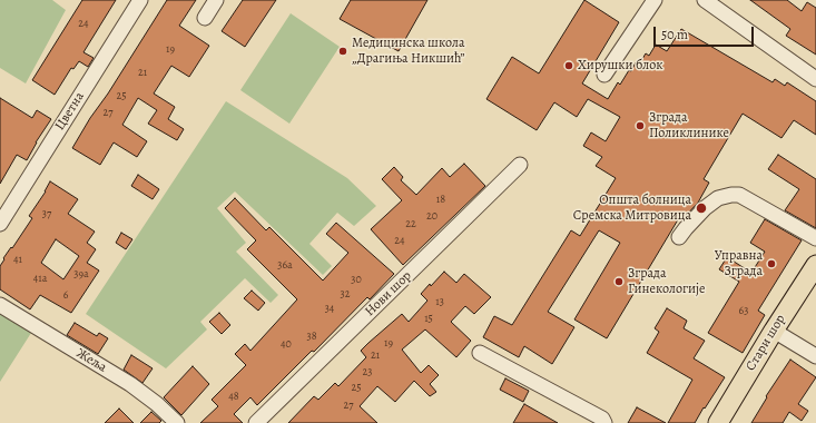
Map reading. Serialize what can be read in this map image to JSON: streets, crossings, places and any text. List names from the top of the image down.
{
  "streets": {
    "main road": ["Стари шор"],
    "street": ["Цветна", "Нови шор", "Жеља"]
  },
  "places": [
    "Медицинска школа „Драгиња Никшић”",
    "Хирушки блок",
    "Зграда Поликлинике",
    "Општа болница Сремска Митровица",
    "Управна Зграда",
    "Зграда Гинекологије"
  ],
  "house_numbers": [
    "24",
    "19",
    "21",
    "25",
    "27",
    "18",
    "37",
    "20",
    "22",
    "24",
    "41",
    "36a",
    "39a",
    "41a",
    "30",
    "32",
    "6",
    "13",
    "34",
    "63",
    "15",
    "38",
    "19",
    "40",
    "21",
    "23",
    "25",
    "48",
    "27"
  ],
  "scale_bar": "50 m"
}
